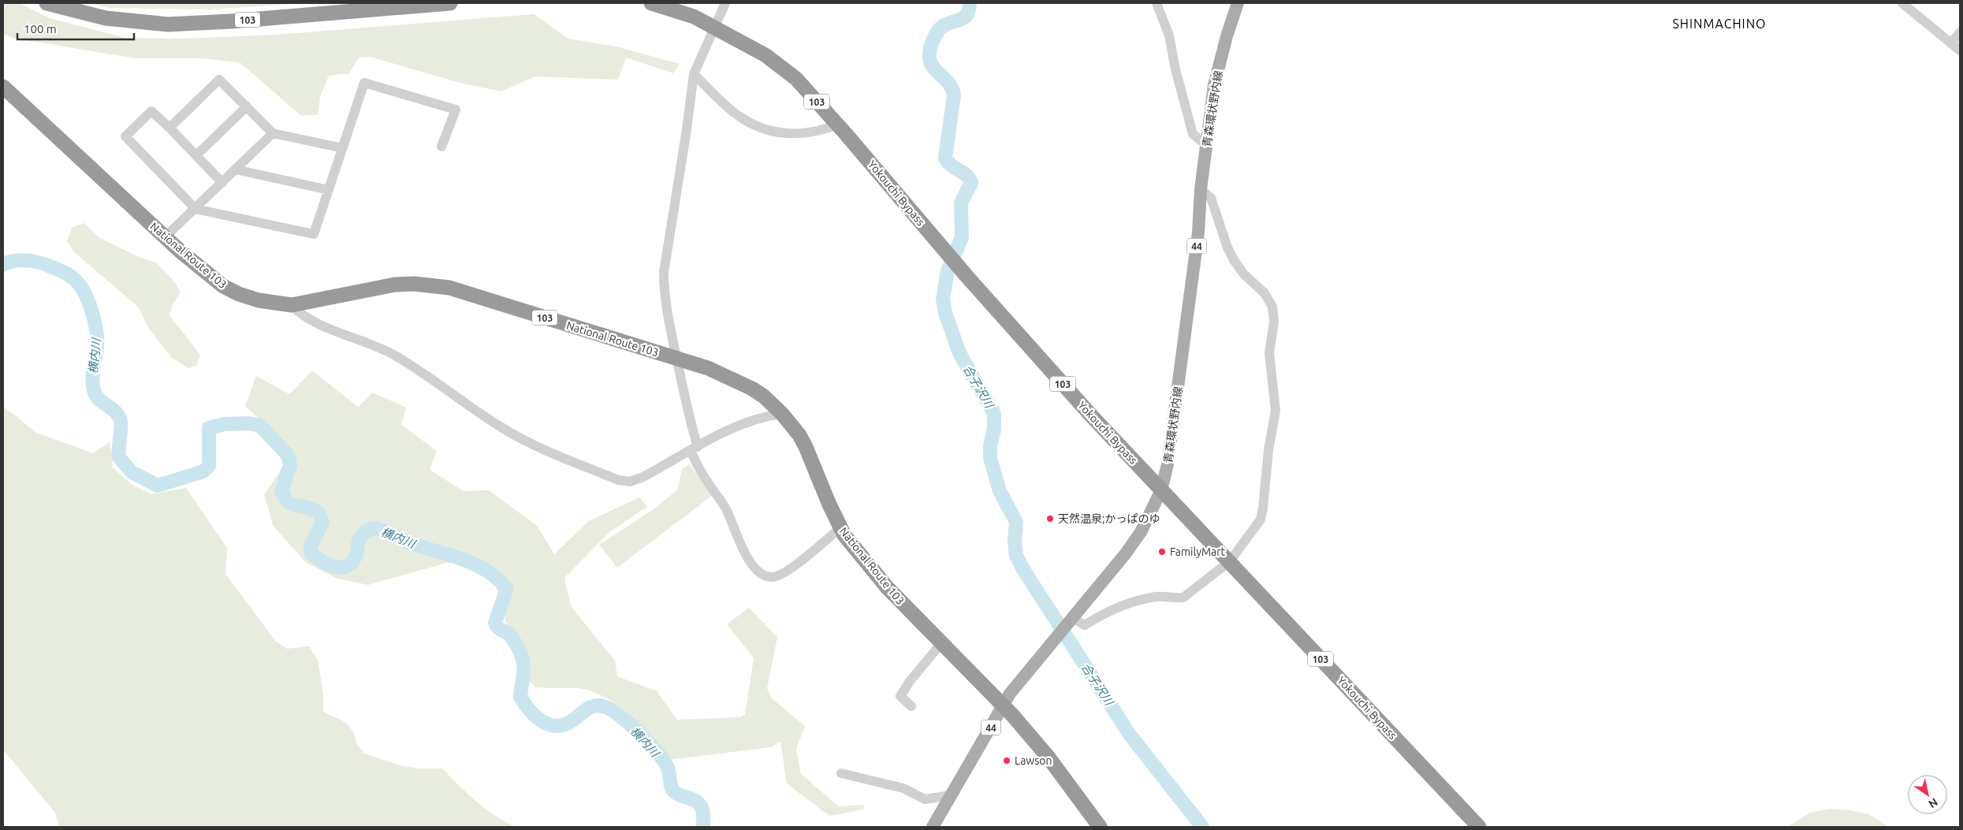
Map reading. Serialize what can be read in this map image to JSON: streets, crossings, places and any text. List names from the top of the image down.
{
  "streets": {
    "highway": ["103", "Yokouchi Bypass", "National Route 103"],
    "main road": ["青森環状野内線", "44"]
  },
  "crossings": [
    ["103", "青森環状野内線"],
    ["103", "National Route 103"],
    ["青森環状野内線", "Yokouchi Bypass"],
    ["青森環状野内線", "National Route 103"]
  ],
  "districts": ["SHINMACHINO"],
  "water": ["横内川", "合子沢川"],
  "places": ["天然温泉;かっぱのゆ", "FamilyMart", "Lawson"],
  "scale_bar": "100 m",
  "north": "bottom right"
}
